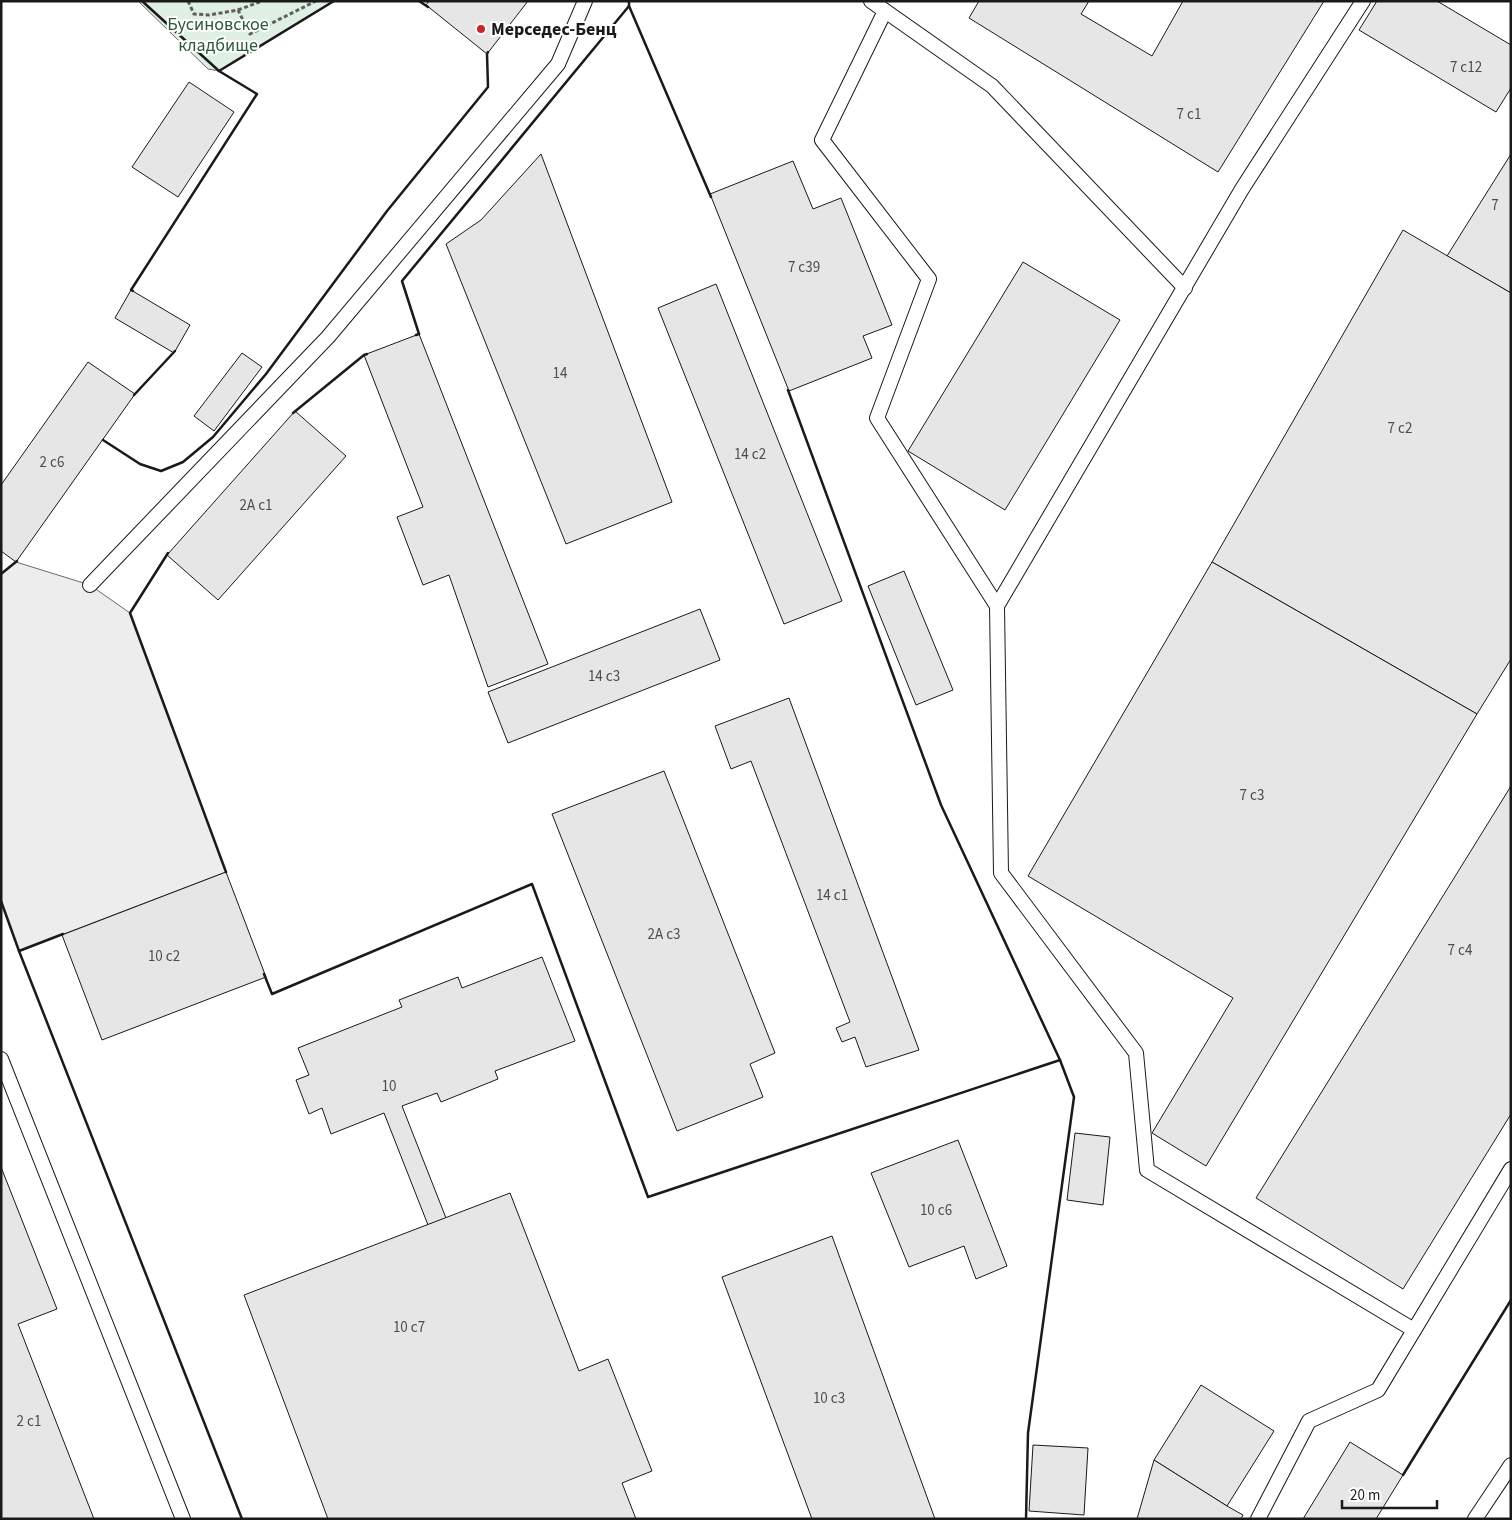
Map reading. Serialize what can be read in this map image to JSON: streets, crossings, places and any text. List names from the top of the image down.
{
  "parks": ["Бусиновское кладбище"],
  "places": ["Мерседес-Бенц"],
  "house_numbers": [
    "7 с12",
    "7 с1",
    "7",
    "7 с39",
    "14",
    "7 с2",
    "14 с2",
    "2 с6",
    "2А с1",
    "14 с3",
    "7 с3",
    "14 с1",
    "2А с3",
    "7 с4",
    "10 с2",
    "10",
    "10 с6",
    "10 с7",
    "10 с3",
    "2 с1"
  ],
  "scale_bar": "20 m"
}
